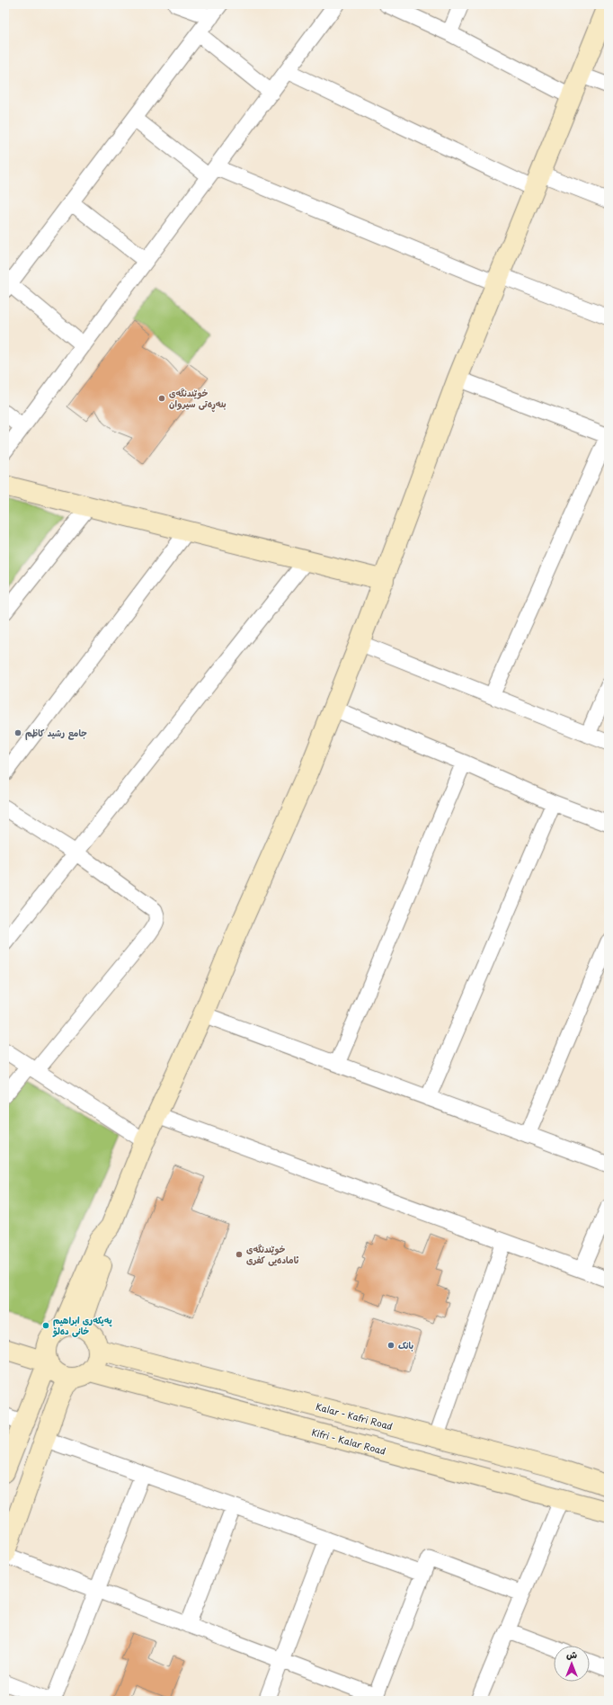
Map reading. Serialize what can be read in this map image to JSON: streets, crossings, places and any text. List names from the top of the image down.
{
  "streets": {
    "street": ["Kalar - Kafri Road", "Kifri - Kalar Road"]
  },
  "crossings": [
    ["Kalar - Kafri Road", "Kifri - Kalar Road"]
  ],
  "places": [
    "خوێندنگەی بنەڕەتی سیروان",
    "جامع رشيد كاظم",
    "خوێندنگەی ئامادەیی کفری",
    "پەیکەری ابراهیم خانی دەلۆ",
    "بانک"
  ],
  "north": "top"
}
